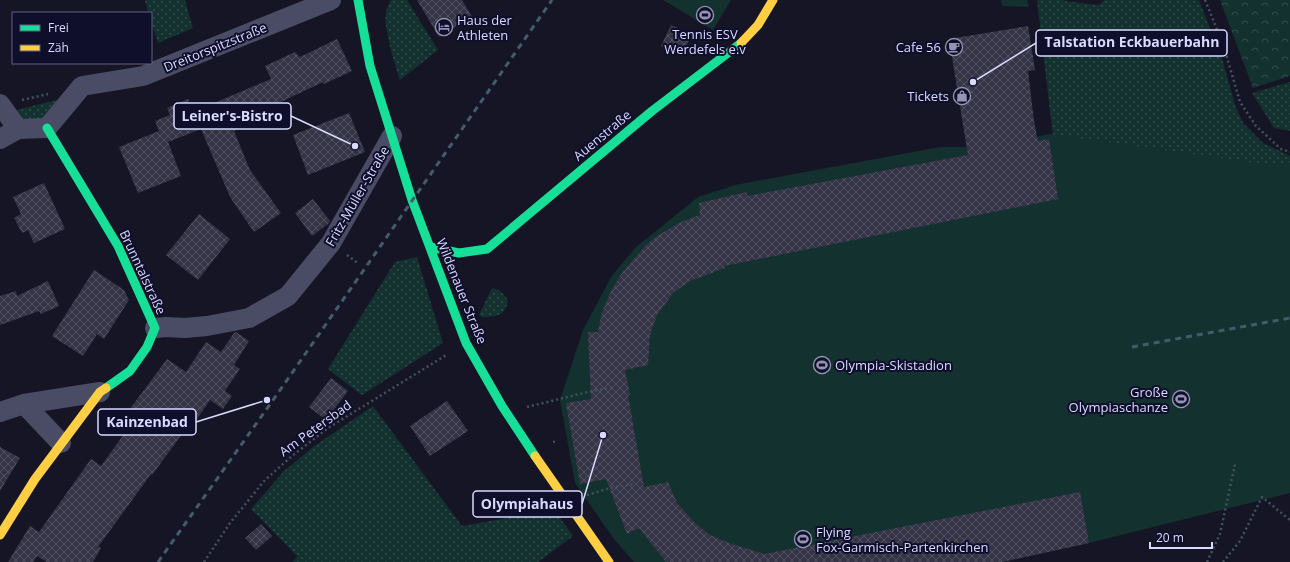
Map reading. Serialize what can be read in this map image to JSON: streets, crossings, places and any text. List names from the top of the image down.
{
  "streets": {
    "street": [
      "Dreitorspitzstraße",
      "Auenstraße",
      "Fritz-Müller-Straße",
      "Brunntalstraße",
      "Wildenauer Straße"
    ],
    "path": ["Am Petersbad"]
  },
  "crossings": [
    ["Auenstraße", "Wildenauer Straße"],
    ["Fritz-Müller-Straße", "Brunntalstraße"],
    ["Fritz-Müller-Straße", "Wildenauer Straße"],
    ["Wildenauer Straße", "Am Petersbad"]
  ],
  "places": {
    "sports": [
      "Tennis ESV Werdefels e.v",
      "Olympia-Skistadion",
      "Große Olympiaschanze",
      "Flying Fox-Garmisch-Partenkirchen"
    ],
    "hotel": ["Haus der Athleten"],
    "cafe": ["Cafe 56"],
    "other": [
      "Talstation Eckbauerbahn",
      "Leiner's-Bistro",
      "Kainzenbad",
      "Olympiahaus"
    ],
    "shop": ["Tickets"]
  },
  "legend": ["Frei", "Zäh"],
  "scale_bar": "20 m"
}
